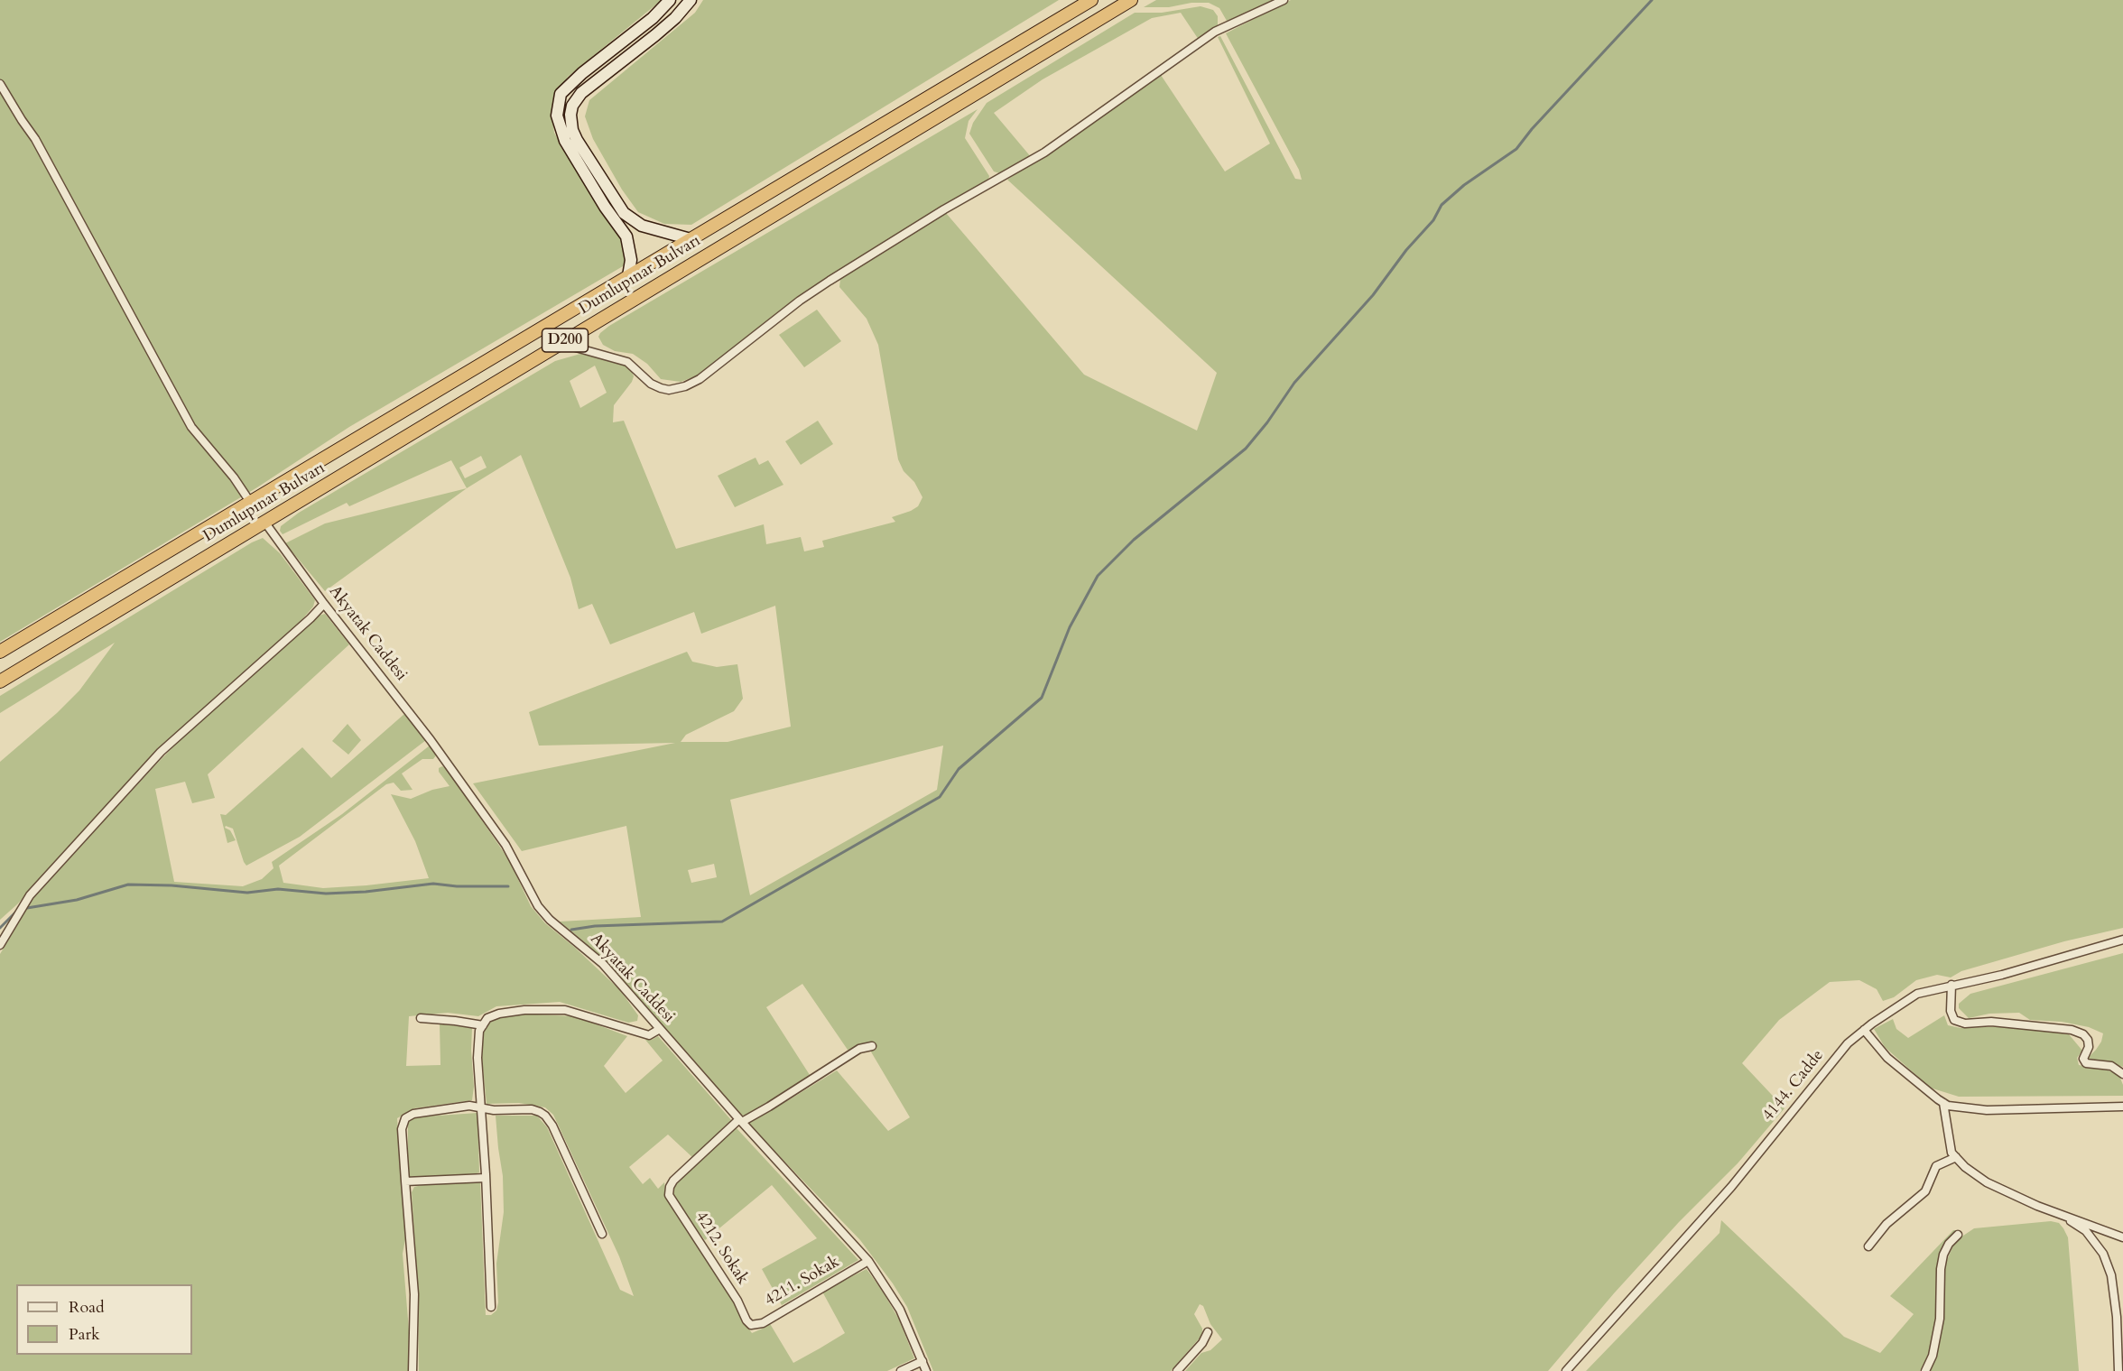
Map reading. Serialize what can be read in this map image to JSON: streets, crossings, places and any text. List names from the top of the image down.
{
  "streets": {
    "highway": ["Dumlupınar Bulvarı", "D200"],
    "street": [
      "Akyatak Caddesi",
      "4144. Cadde",
      "4212. Sokak",
      "4211. Sokak"
    ]
  },
  "crossings": [
    ["Dumlupınar Bulvarı", "Akyatak Caddesi"],
    ["Akyatak Caddesi", "4212. Sokak"],
    ["Akyatak Caddesi", "4211. Sokak"],
    ["4212. Sokak", "4211. Sokak"]
  ],
  "legend": ["Road", "Park"]
}
